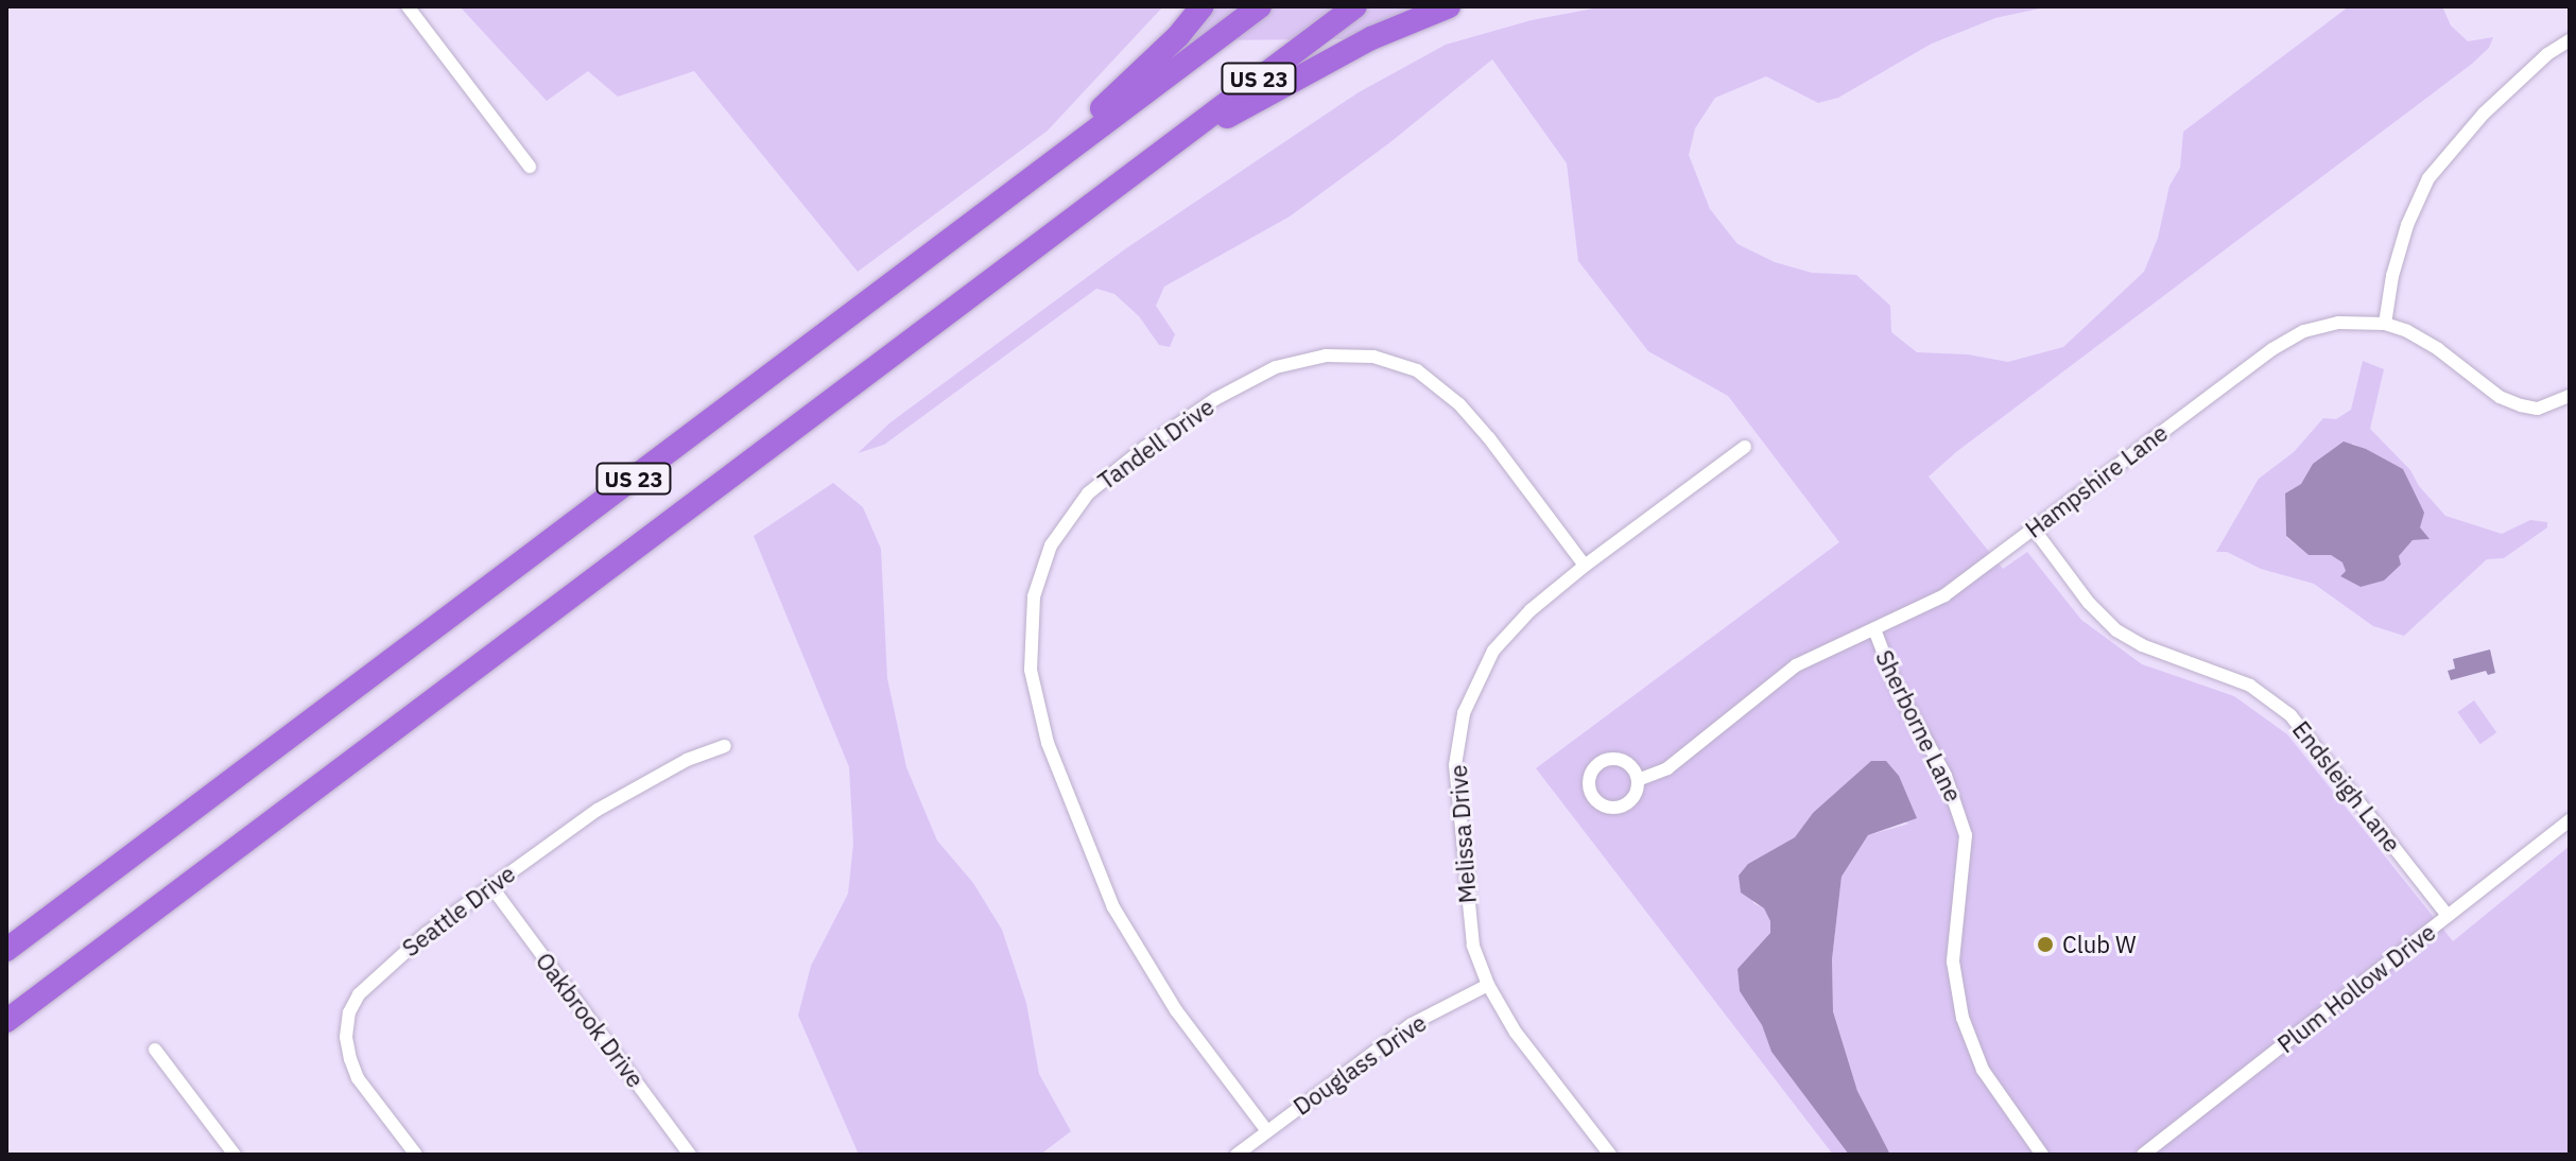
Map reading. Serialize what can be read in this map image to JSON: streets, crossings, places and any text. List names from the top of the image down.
{
  "streets": {
    "highway": ["US 23"],
    "street": [
      "Tandell Drive",
      "Hampshire Lane",
      "Sherborne Lane",
      "Endsleigh Lane",
      "Melissa Drive",
      "Seattle Drive",
      "Plum Hollow Drive",
      "Oakbrook Drive",
      "Douglass Drive"
    ]
  },
  "crossings": [
    ["Tandell Drive", "Melissa Drive"],
    ["Tandell Drive", "Douglass Drive"],
    ["Hampshire Lane", "Sherborne Lane"],
    ["Hampshire Lane", "Endsleigh Lane"],
    ["Endsleigh Lane", "Plum Hollow Drive"],
    ["Melissa Drive", "Douglass Drive"],
    ["Seattle Drive", "Oakbrook Drive"]
  ],
  "places": ["Club W"]
}
